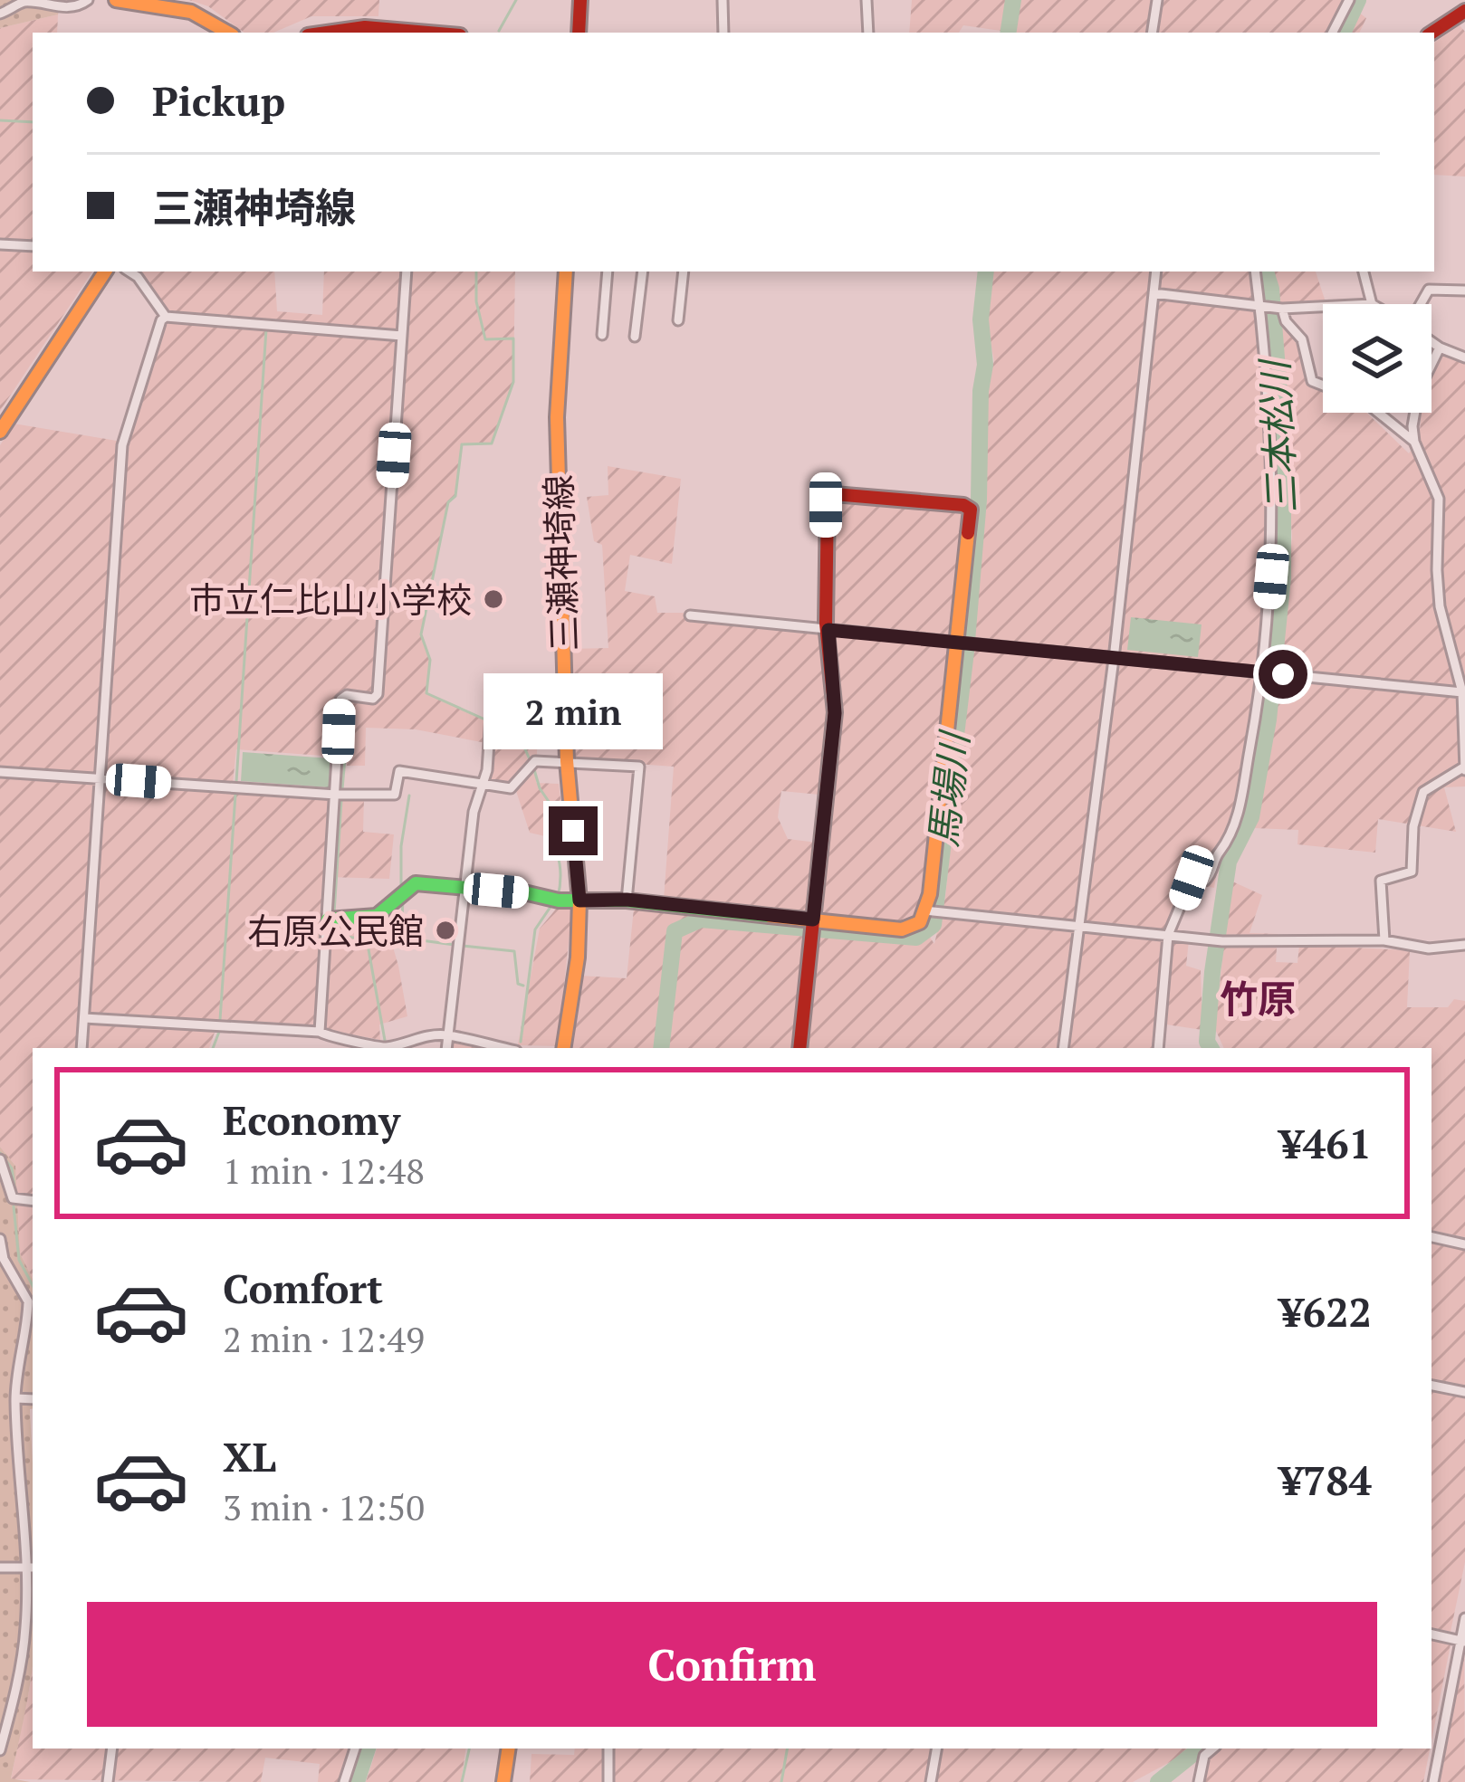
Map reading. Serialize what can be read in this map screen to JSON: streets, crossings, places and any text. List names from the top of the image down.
{
  "streets": {
    "street": ["三瀬神埼線"]
  },
  "districts": ["竹原"],
  "water": ["三本松川", "馬場川"],
  "places": ["市立仁比山小学校", "右原公民館"],
  "page": {
    "banner": ["Pickup", "三瀬神埼線"],
    "bubble": "2 min",
    "list": [
      {
        "name": "Economy",
        "note": "1 min · 12:48",
        "value": "¥461"
      },
      {
        "name": "Comfort",
        "note": "2 min · 12:49",
        "value": "¥622"
      },
      {
        "name": "XL",
        "note": "3 min · 12:50",
        "value": "¥784"
      }
    ],
    "buttons": "Confirm"
  }
}
